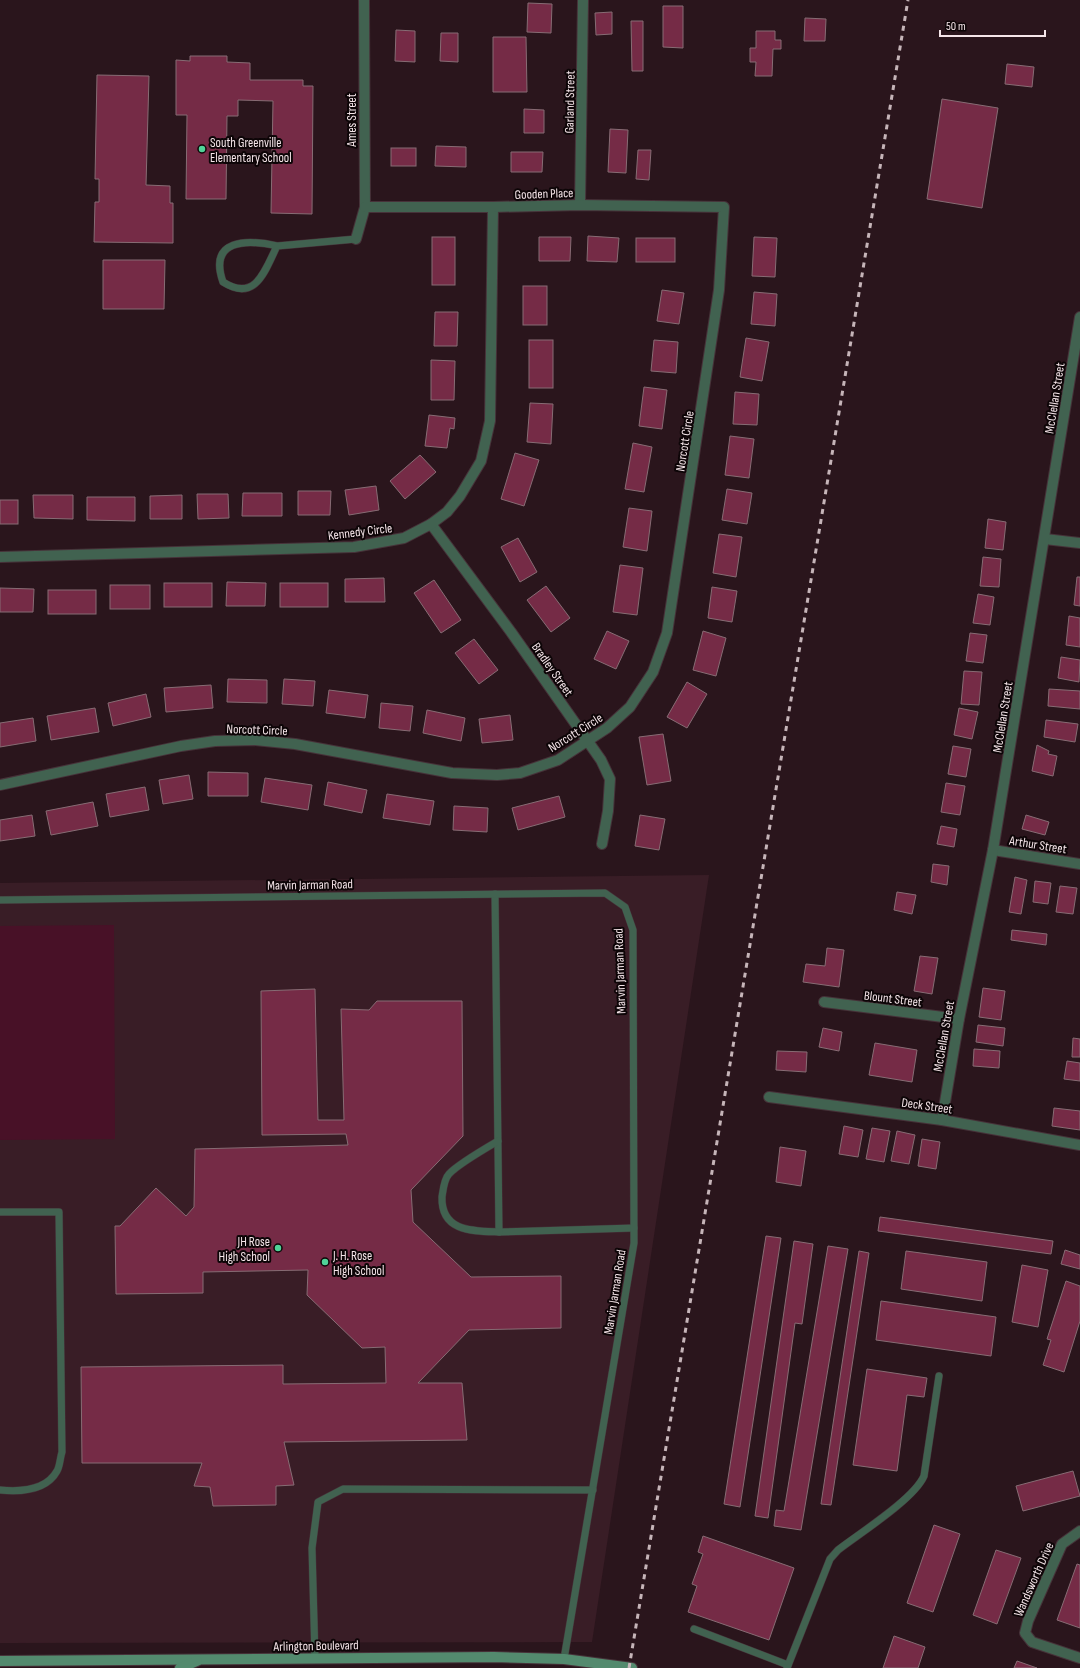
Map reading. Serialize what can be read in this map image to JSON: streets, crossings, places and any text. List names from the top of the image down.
{
  "streets": {
    "main road": ["Arlington Boulevard"],
    "street": [
      "Garland Street",
      "Ames Street",
      "Gooden Place",
      "McClellan Street",
      "Norcott Circle",
      "Kennedy Circle",
      "Bradley Street",
      "Arthur Street",
      "Blount Street",
      "Deck Street",
      "Wandsworth Drive"
    ],
    "lane": ["Marvin Jarman Road"]
  },
  "crossings": [
    ["Garland Street", "Gooden Place"],
    ["Ames Street", "Gooden Place"],
    ["Gooden Place", "Norcott Circle"],
    ["Gooden Place", "Kennedy Circle"],
    ["McClellan Street", "Arthur Street"],
    ["McClellan Street", "Blount Street"],
    ["McClellan Street", "Deck Street"],
    ["Norcott Circle", "Bradley Street"],
    ["Kennedy Circle", "Bradley Street"],
    ["Marvin Jarman Road", "Arlington Boulevard"]
  ],
  "places": ["South Greenville Elementary School", "JH Rose High School", "J. H. Rose High School"],
  "scale_bar": "50 m"
}
